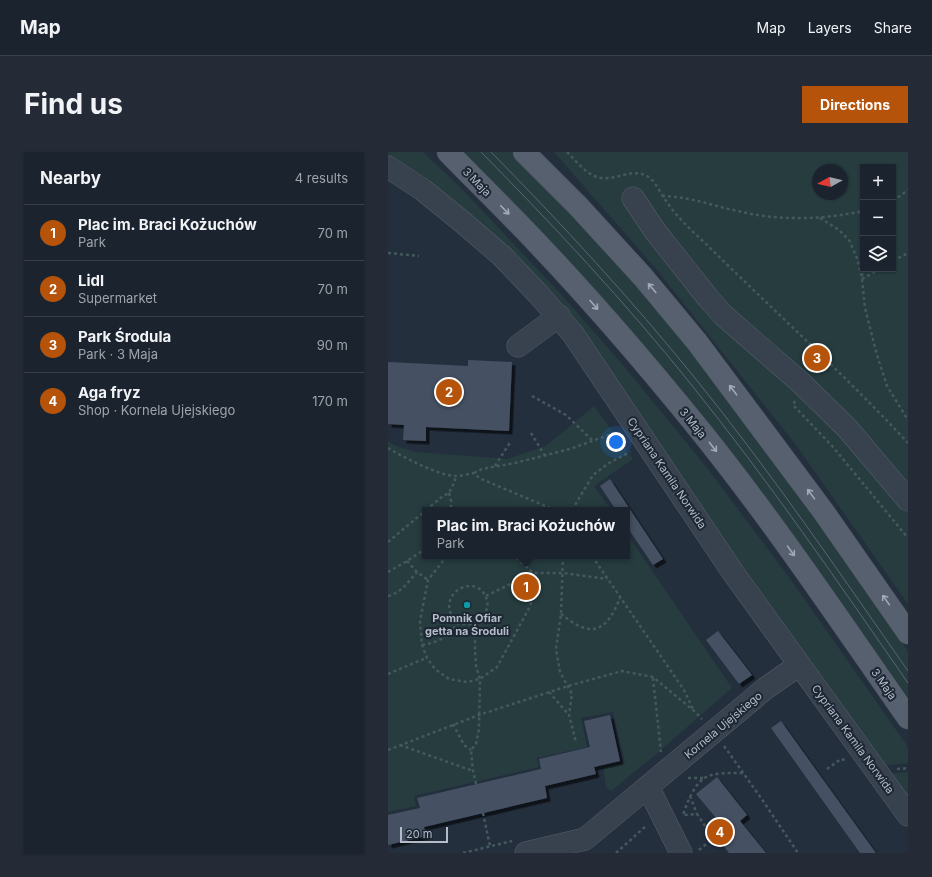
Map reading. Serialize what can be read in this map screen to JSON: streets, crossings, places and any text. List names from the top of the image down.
{
  "streets": {
    "main road": ["3 Maja"],
    "street": ["Cypriana Kamila Norwida", "Kornela Ujejskiego"]
  },
  "crossings": [
    ["Cypriana Kamila Norwida", "Kornela Ujejskiego"]
  ],
  "places": ["Pomnik Ofiar getta na Środuli"],
  "scale_bar": "20 m",
  "north": "left",
  "page": {
    "header": "Map",
    "nav": ["Map", "Layers", "Share"],
    "buttons": "Directions",
    "title": "Find us",
    "heading": ["Nearby", "4 results"],
    "map_buttons": ["+", "−"],
    "list": [
      {
        "mark": "1",
        "name": "Plac im. Braci Kożuchów",
        "note": "Park",
        "value": "70 m"
      },
      {
        "mark": "2",
        "name": "Lidl",
        "note": "Supermarket",
        "value": "70 m"
      },
      {
        "mark": "3",
        "name": "Park Środula",
        "note": "Park · 3 Maja",
        "value": "90 m"
      },
      {
        "mark": "4",
        "name": "Aga fryz",
        "note": "Shop · Kornela Ujejskiego",
        "value": "170 m"
      }
    ],
    "pins": [
      "3",
      "2",
      "1",
      "4"
    ],
    "popup": ["Plac im. Braci Kożuchów", "Park"],
    "scale": "20 m"
  }
}
